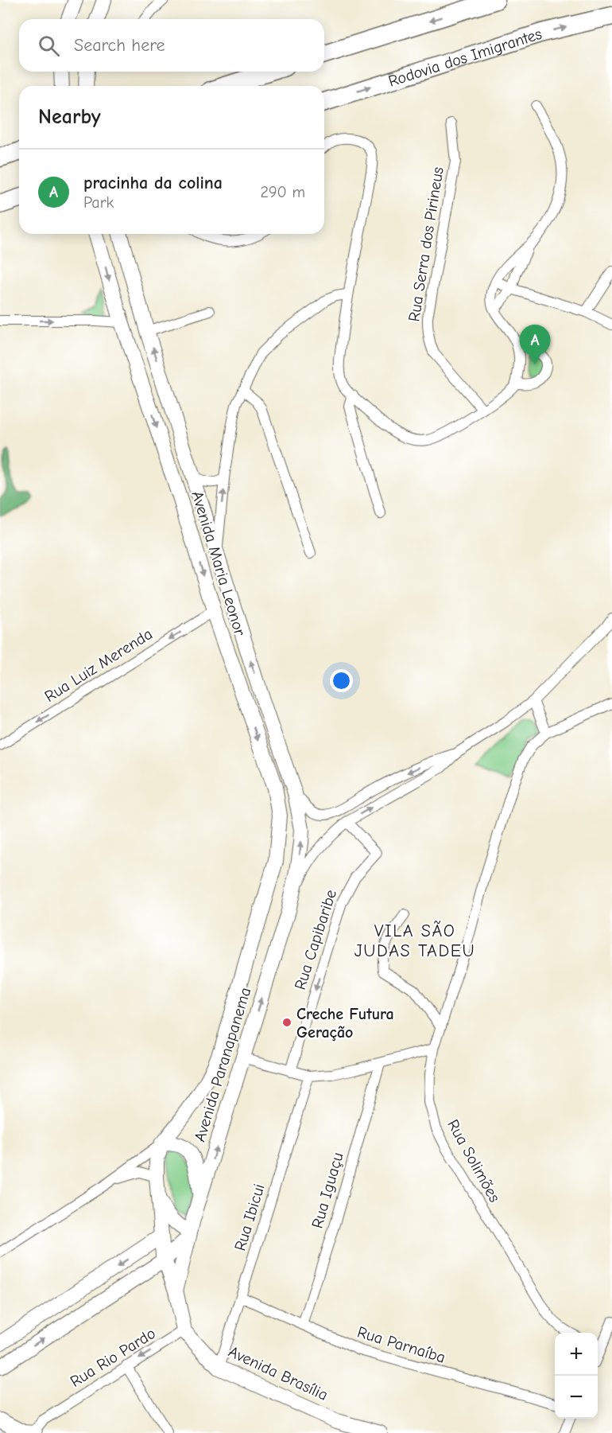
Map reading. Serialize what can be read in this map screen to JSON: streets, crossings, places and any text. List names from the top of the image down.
{
  "streets": {
    "highway": ["Rodovia dos Imigrantes"],
    "street": [
      "Rua Serra dos Pirineus",
      "Avenida Maria Leonor",
      "Rua Luiz Merenda",
      "Rua Capibaribe",
      "Avenida Paranapanema",
      "Rua Solimões",
      "Rua Iguaçu",
      "Rua Ibicui",
      "Rua Parnaíba",
      "Rua Rio Pardo",
      "Avenida Brasília"
    ]
  },
  "crossings": [
    ["Avenida Maria Leonor", "Rua Luiz Merenda"],
    ["Avenida Maria Leonor", "Avenida Paranapanema"],
    ["Rua Capibaribe", "Avenida Paranapanema"],
    ["Rua Iguaçu", "Rua Parnaíba"],
    ["Rua Ibicui", "Rua Parnaíba"],
    ["Rua Ibicui", "Avenida Brasília"],
    ["Rua Rio Pardo", "Avenida Brasília"]
  ],
  "one_way": ["Rua Luiz Merenda", "Rua Capibaribe"],
  "districts": ["VILA SÃO JUDAS TADEU"],
  "places": ["Creche Futura Geração"],
  "page": {
    "search": "Search here",
    "heading": "Nearby",
    "list": [
      {
        "mark": "A",
        "name": "pracinha da colina",
        "note": "Park",
        "value": "290 m"
      }
    ],
    "pins": "A",
    "map_buttons": ["+", "−"]
  }
}
